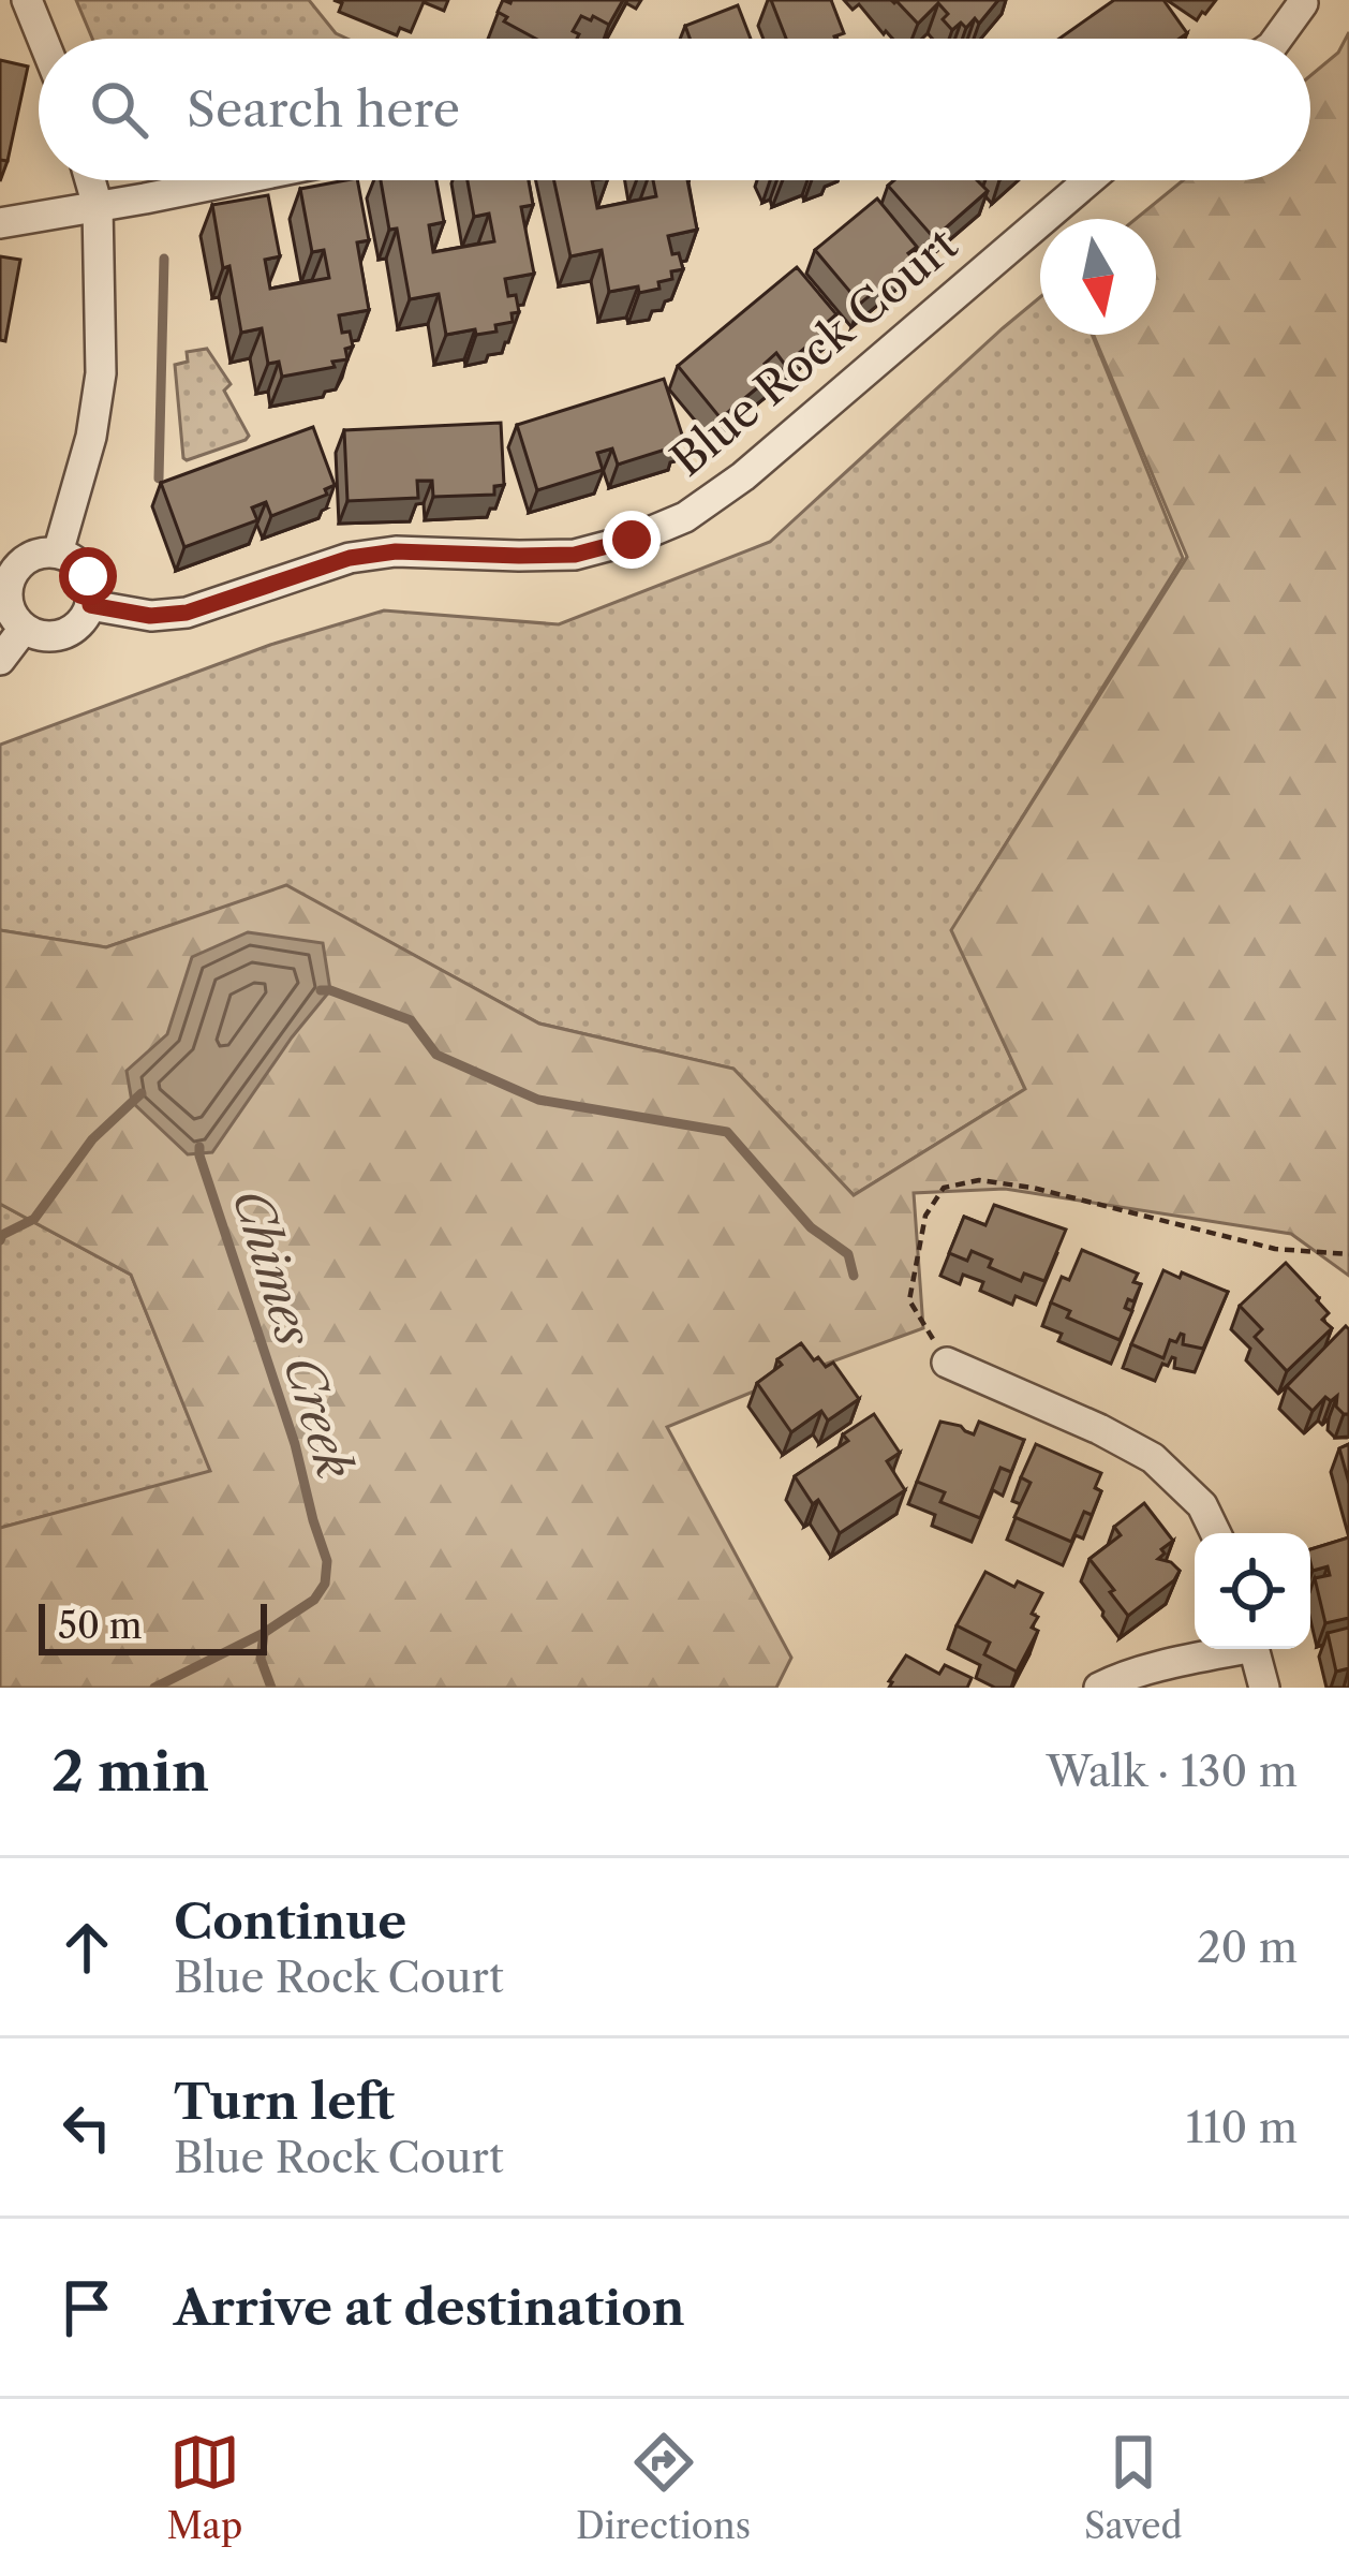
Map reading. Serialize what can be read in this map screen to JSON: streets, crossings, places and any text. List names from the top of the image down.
{
  "streets": {
    "street": ["Blue Rock Court"]
  },
  "water": ["Chimes Creek"],
  "scale_bar": "50 m",
  "north": "bottom",
  "page": {
    "search": "Search here",
    "scale": "50 m",
    "heading": ["2 min", "Walk · 130 m"],
    "list": [
      ["Continue", "Blue Rock Court", "20 m"],
      ["Turn left", "Blue Rock Court", "110 m"],
      "Arrive at destination"
    ],
    "nav": ["Map", "Directions", "Saved"]
  }
}
